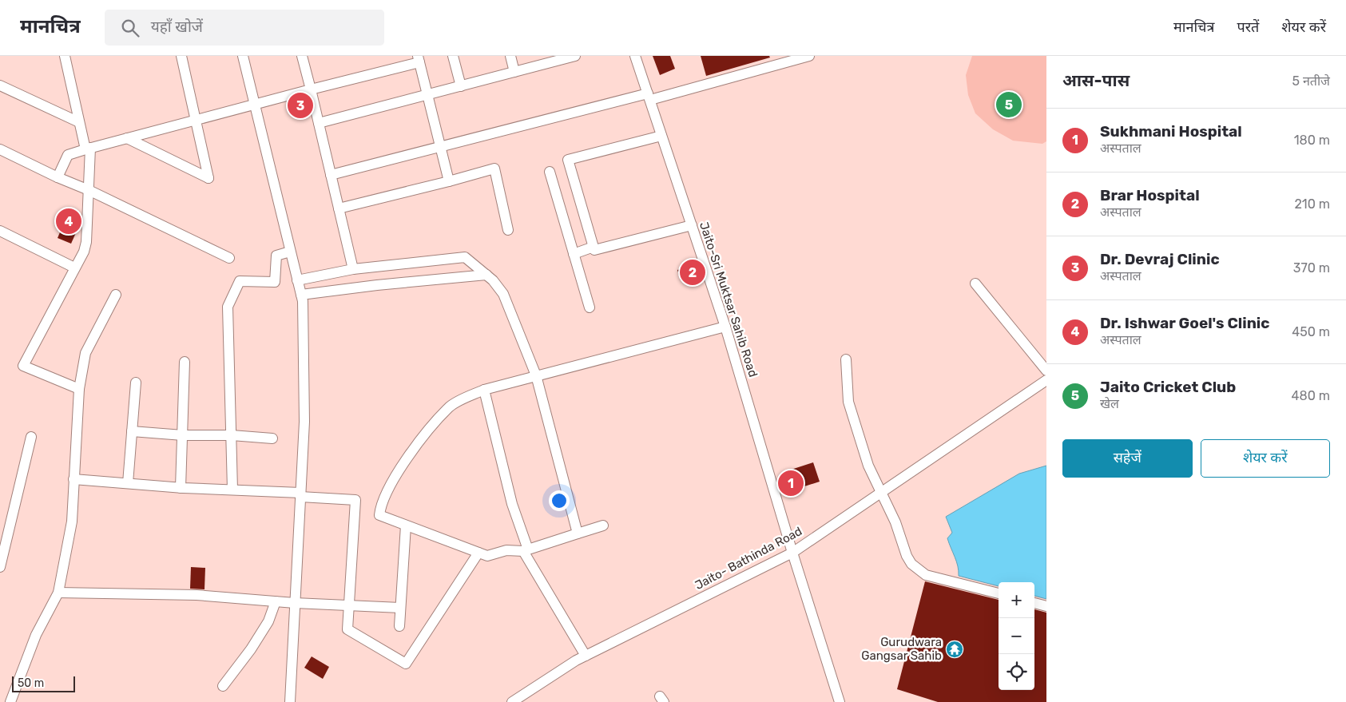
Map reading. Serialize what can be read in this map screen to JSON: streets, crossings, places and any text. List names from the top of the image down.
{
  "streets": {
    "street": ["Jaito-Sri Muktsar Sahib Road", "Jaito- Bathinda Road"]
  },
  "crossings": [
    ["Jaito-Sri Muktsar Sahib Road", "Jaito- Bathinda Road"]
  ],
  "places": {
    "temple": ["Gurudwara Gangsar Sahib"]
  },
  "scale_bar": "50 m",
  "page": {
    "header": "मानचित्र",
    "search": "यहाँ खोजें",
    "nav": ["मानचित्र", "परतें", "शेयर करें"],
    "heading": ["आस-पास", "5 नतीजे"],
    "pins": [
      "5",
      "3",
      "4",
      "2",
      "1"
    ],
    "list": [
      {
        "mark": "1",
        "name": "Sukhmani Hospital",
        "note": "अस्पताल",
        "value": "180 m"
      },
      {
        "mark": "2",
        "name": "Brar Hospital",
        "note": "अस्पताल",
        "value": "210 m"
      },
      {
        "mark": "3",
        "name": "Dr. Devraj Clinic",
        "note": "अस्पताल",
        "value": "370 m"
      },
      {
        "mark": "4",
        "name": "Dr. Ishwar Goel's Clinic",
        "note": "अस्पताल",
        "value": "450 m"
      },
      {
        "mark": "5",
        "name": "Jaito Cricket Club",
        "note": "खेल",
        "value": "480 m"
      }
    ],
    "buttons": ["सहेजें", "शेयर करें"],
    "map_buttons": ["+", "−"],
    "scale": "50 m"
  }
}
